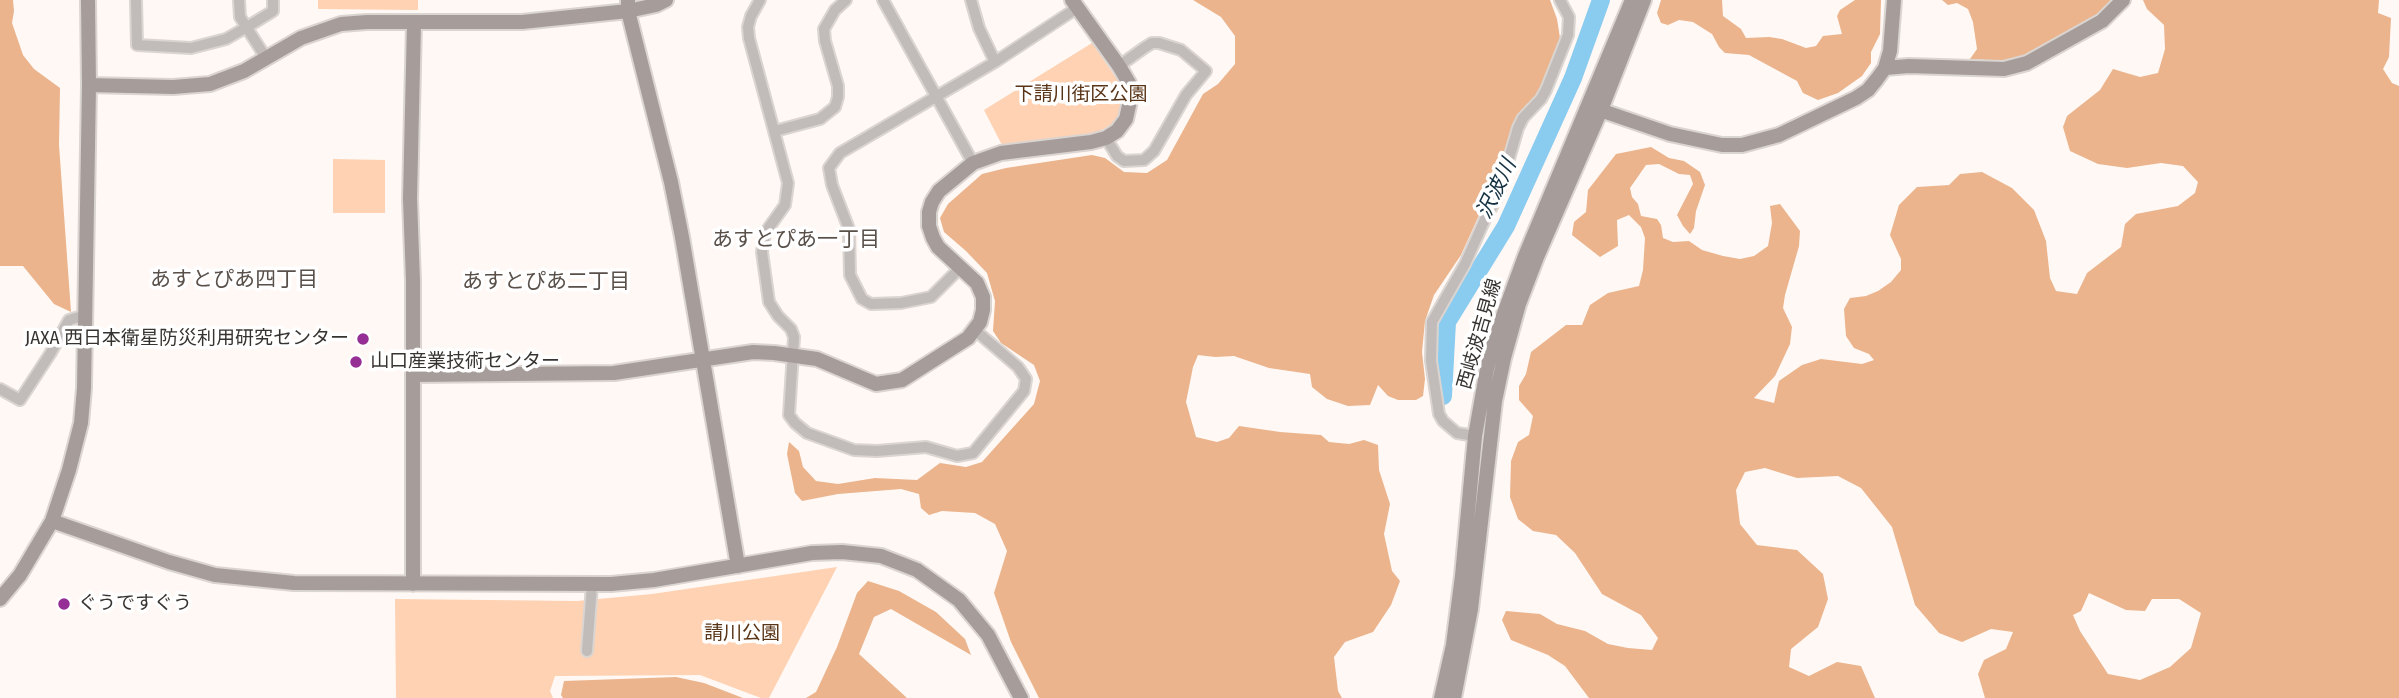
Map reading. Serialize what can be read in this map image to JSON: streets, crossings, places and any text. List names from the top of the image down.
{
  "streets": {
    "street": ["西岐波吉見線"]
  },
  "districts": ["あすとぴあ一丁目", "あすとぴあ四丁目", "あすとぴあ二丁目"],
  "water": ["沢波川"],
  "parks": ["下請川街区公園", "請川公園"],
  "places": ["JAXA 西日本衛星防災利用研究センター", "山口産業技術センター", "ぐうですぐう"]
}
